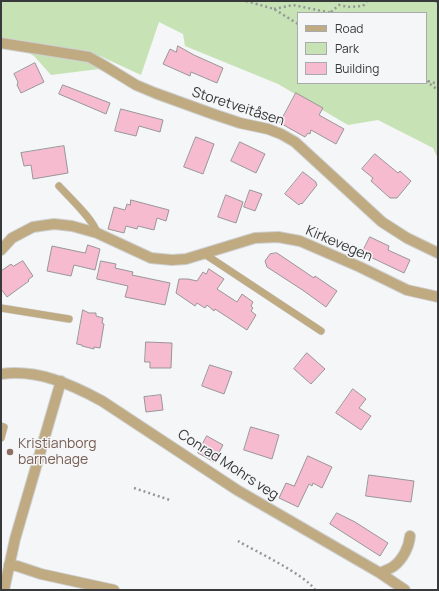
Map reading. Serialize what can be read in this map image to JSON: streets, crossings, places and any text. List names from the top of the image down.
{
  "streets": {
    "street": ["Storetveitåsen", "Kirkevegen", "Conrad Mohrs veg"]
  },
  "places": ["Kristianborg barnehage"],
  "legend": ["Road", "Park", "Building"]
}
